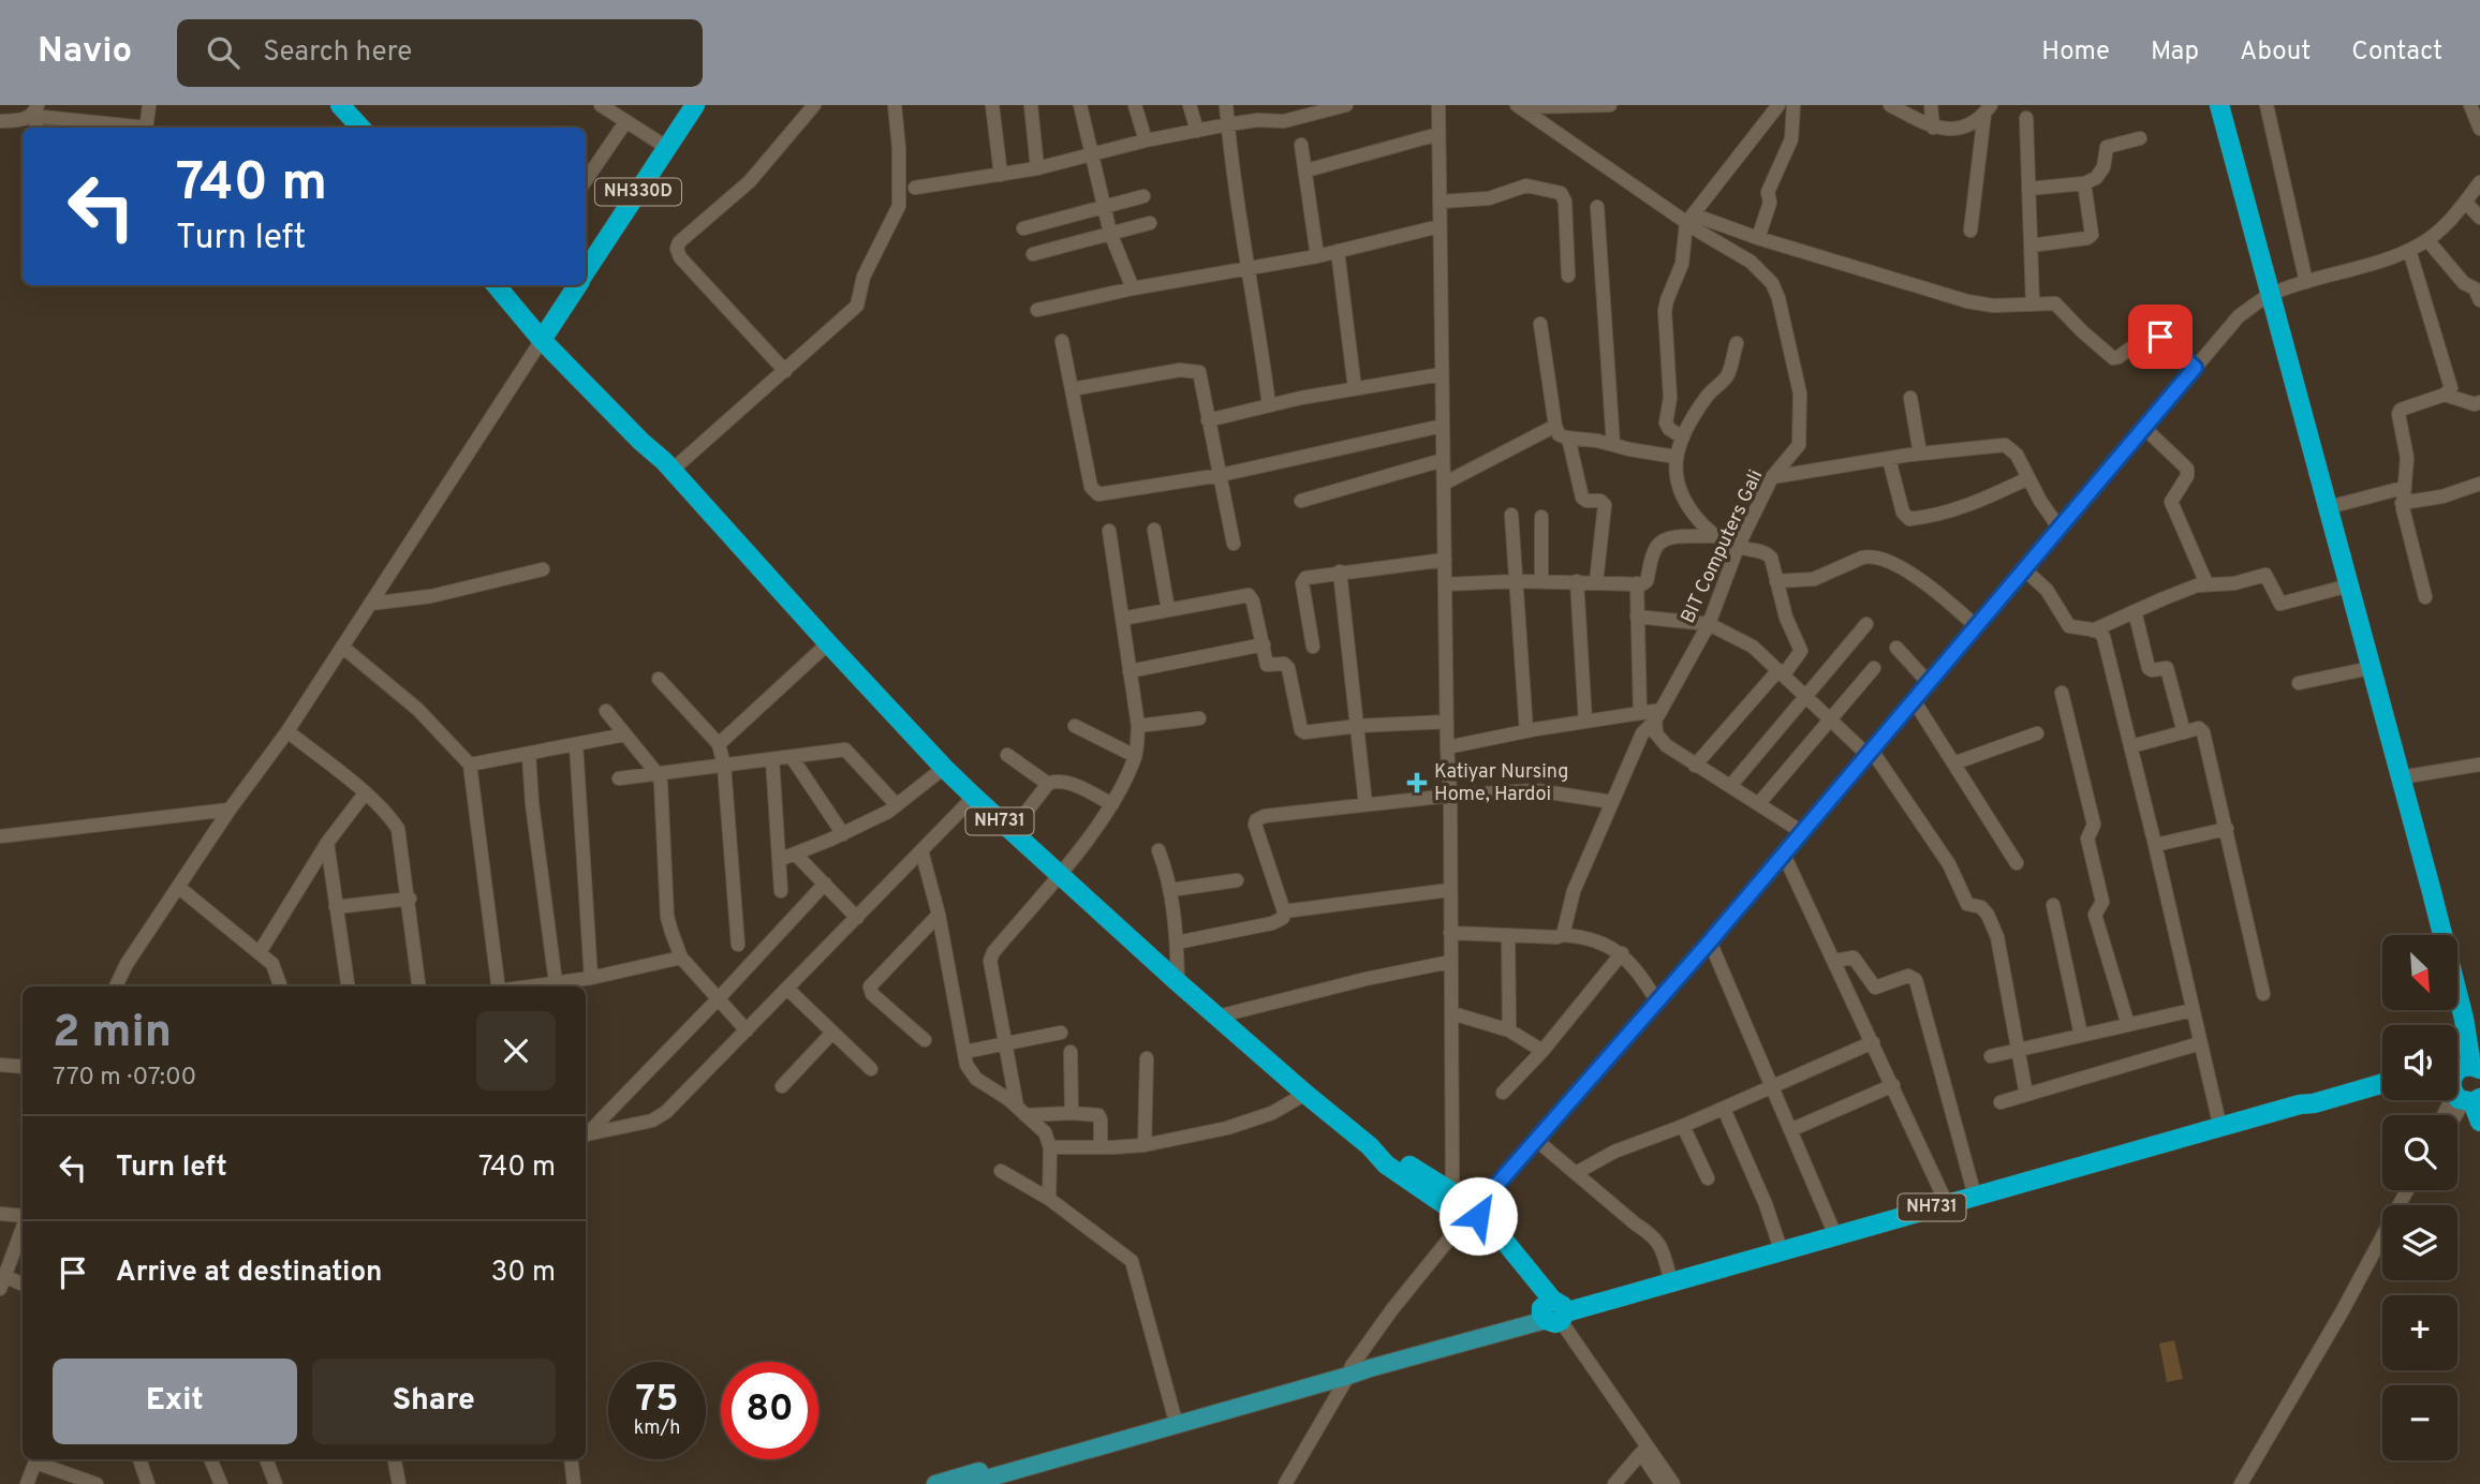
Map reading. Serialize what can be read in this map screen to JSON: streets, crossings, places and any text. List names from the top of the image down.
{
  "streets": {
    "highway": ["NH330D", "NH731"],
    "street": ["BIT Computers Gali"]
  },
  "crossings": [
    ["NH330D", "NH731"]
  ],
  "places": {
    "health": ["Katiyar Nursing Home, Hardoi"]
  },
  "north": "bottom right",
  "page": {
    "header": "Navio",
    "search": "Search here",
    "nav": [
      "Home",
      "Map",
      "About",
      "Contact"
    ],
    "turn": ["740 m", "Turn left"],
    "map_buttons": ["+", "−"],
    "heading": ["2 min", "770 m · 07:00"],
    "list": [
      {
        "name": "Turn left",
        "value": "740 m"
      },
      {
        "name": "Arrive at destination",
        "value": "30 m"
      }
    ],
    "buttons": ["Exit", "Share"],
    "speed": "75 km/h",
    "limit": "80"
  }
}
